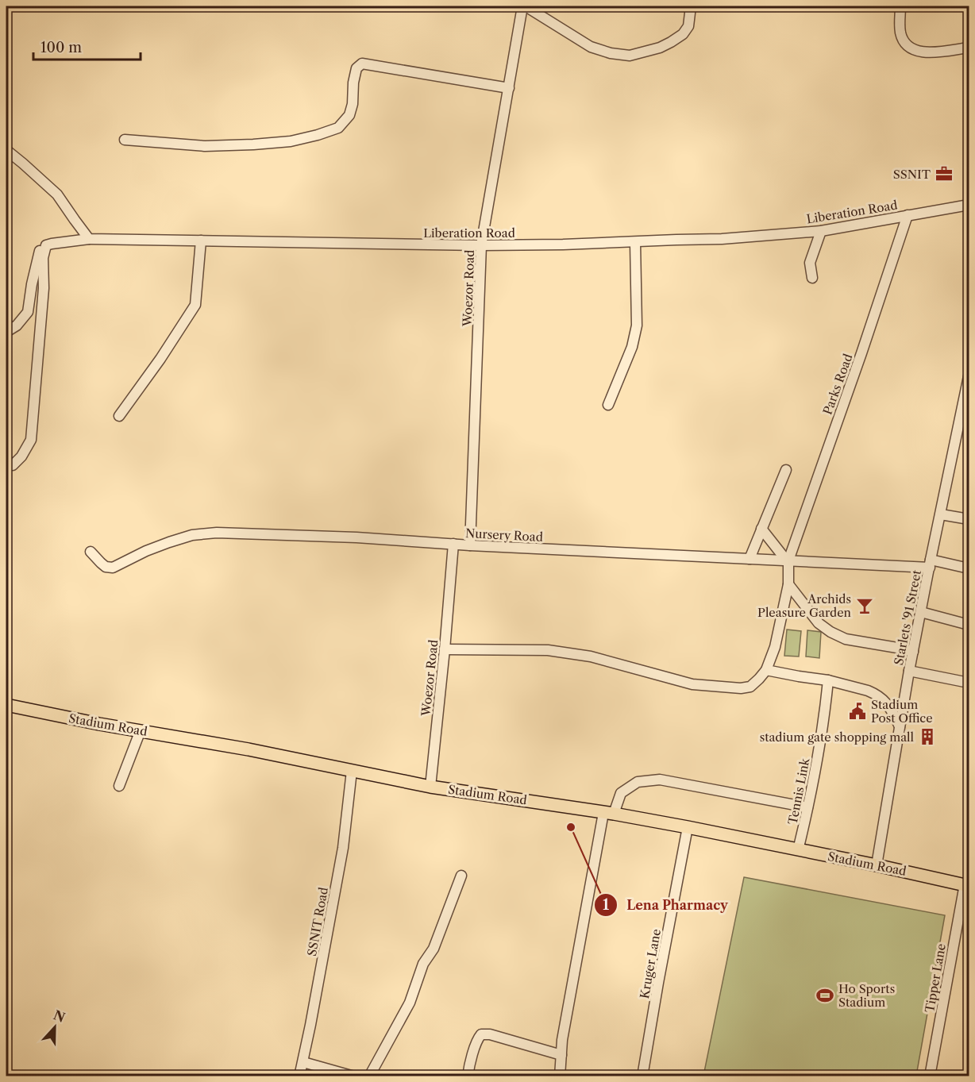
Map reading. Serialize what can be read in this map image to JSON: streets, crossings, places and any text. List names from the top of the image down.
{
  "streets": {
    "main road": ["Stadium Road"],
    "street": [
      "Liberation Road",
      "Woezor Road",
      "Parks Road",
      "Nursery Road",
      "Starlets '91 Street",
      "Tennis Link",
      "SSNIT Road",
      "Kruger Lane",
      "Tipper Lane"
    ]
  },
  "crossings": [
    ["Liberation Road", "Woezor Road"],
    ["Liberation Road", "Parks Road"],
    ["Woezor Road", "Nursery Road"],
    ["Woezor Road", "Stadium Road"],
    ["Parks Road", "Nursery Road"],
    ["Nursery Road", "Starlets '91 Street"],
    ["Starlets '91 Street", "Stadium Road"],
    ["Stadium Road", "Tennis Link"],
    ["Stadium Road", "SSNIT Road"],
    ["Stadium Road", "Kruger Lane"],
    ["Stadium Road", "Tipper Lane"]
  ],
  "places": {
    "office": ["SSNIT"],
    "bar": ["Archids Pleasure Garden"],
    "public building": ["Stadium Post Office"],
    "building": ["stadium gate shopping mall"],
    "other": ["Lena Pharmacy"],
    "sports": ["Ho Sports Stadium"]
  },
  "scale_bar": "100 m",
  "north": "top"
}
